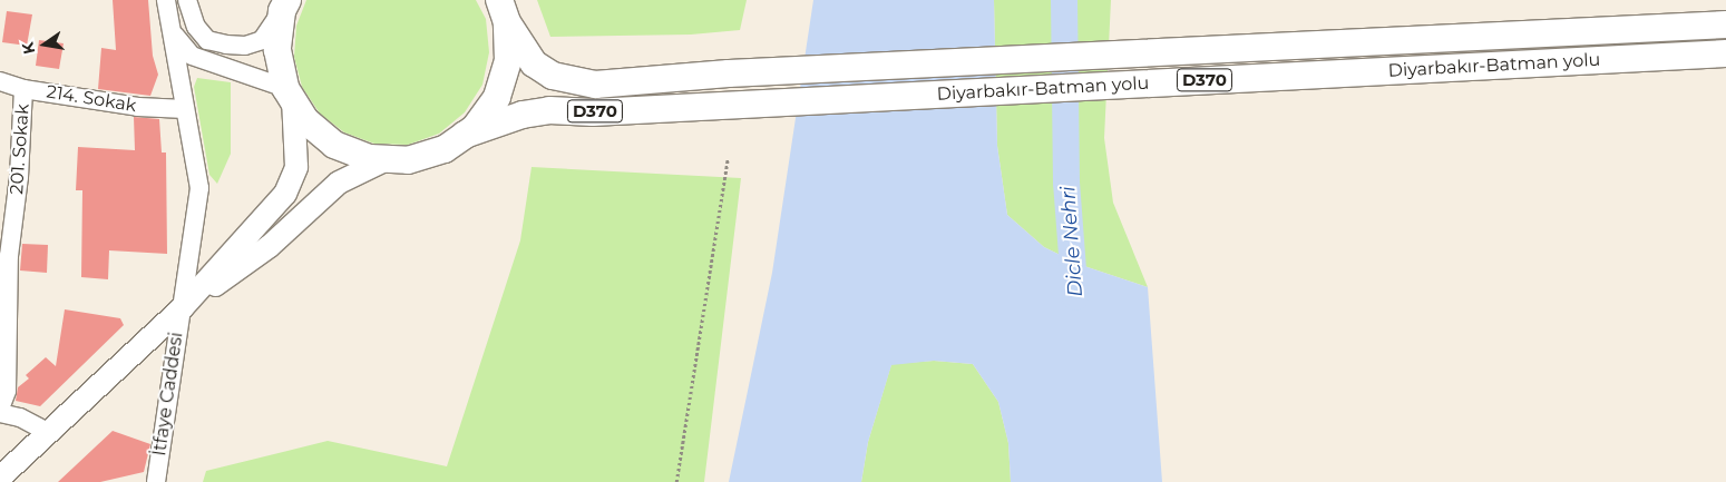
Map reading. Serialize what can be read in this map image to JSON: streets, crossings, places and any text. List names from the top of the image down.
{
  "streets": {
    "highway": ["Diyarbakır-Batman yolu", "D370"],
    "street": ["214. Sokak", "201. Sokak", "İtfaye Caddesi"]
  },
  "crossings": [
    ["214. Sokak", "201. Sokak"],
    ["214. Sokak", "İtfaye Caddesi"]
  ],
  "water": ["Dicle Nehri"],
  "north": "left"
}
